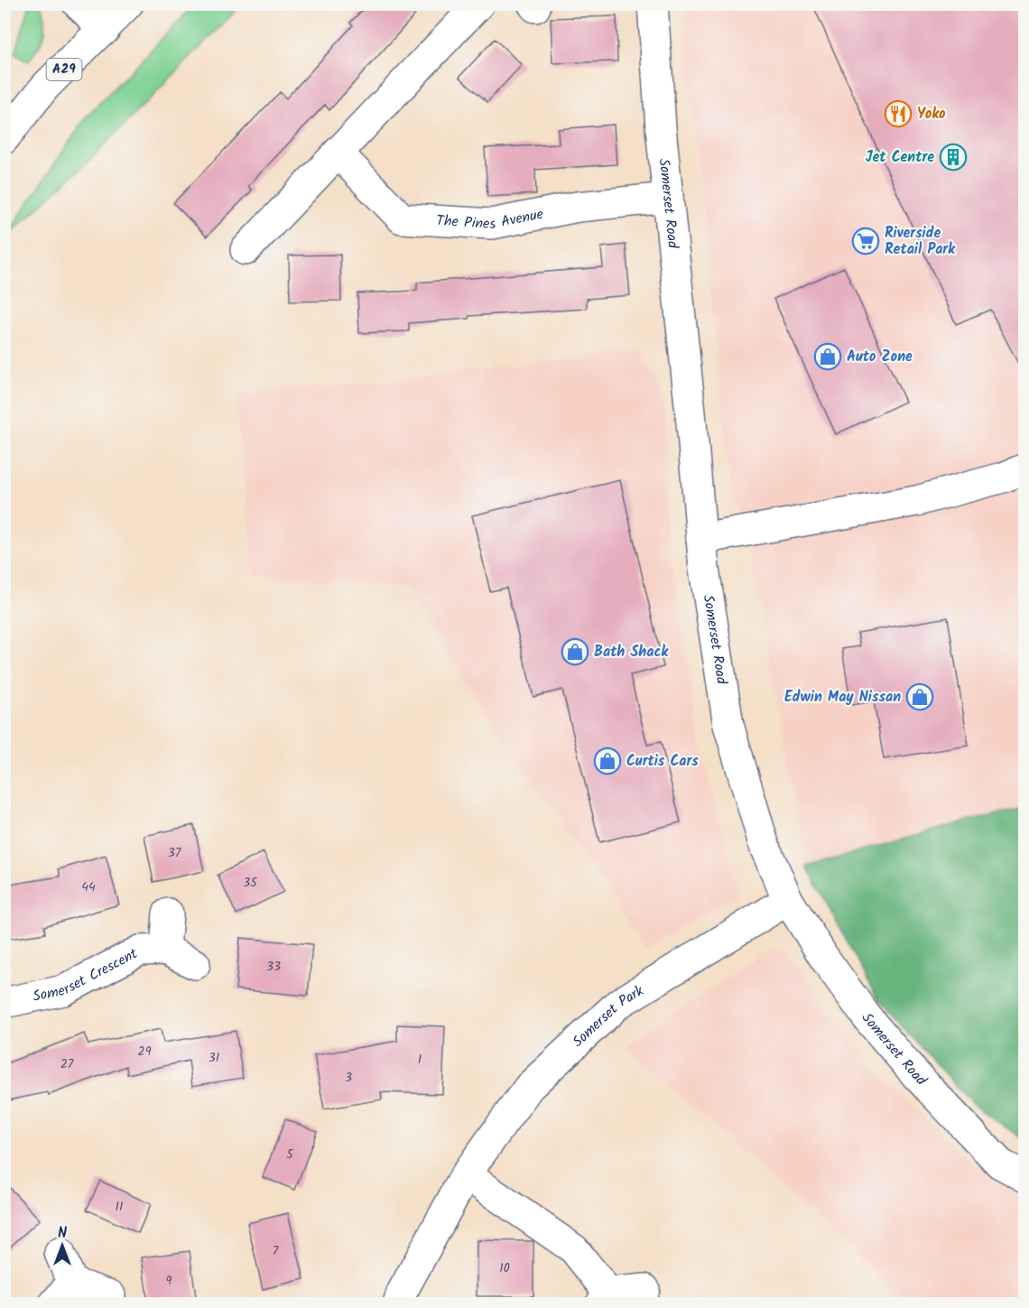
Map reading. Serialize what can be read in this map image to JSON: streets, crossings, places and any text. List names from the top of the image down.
{
  "streets": {
    "main road": [
      "A29",
      "Somerset Road",
      "The Pines Avenue",
      "Somerset Crescent",
      "Somerset Park"
    ]
  },
  "crossings": [
    ["Somerset Road", "The Pines Avenue"],
    ["Somerset Road", "Somerset Park"]
  ],
  "places": {
    "restaurant": ["Yoko"],
    "building": ["Jet Centre"],
    "supermarket": ["Riverside Retail Park"],
    "shop": [
      "Auto Zone",
      "Bath Shack",
      "Edwin May Nissan",
      "Curtis Cars"
    ]
  },
  "house_numbers": [
    "37",
    "35",
    "44",
    "33",
    "29",
    "31",
    "1",
    "27",
    "3",
    "5",
    "11",
    "7",
    "10",
    "9"
  ],
  "north": "top"
}
